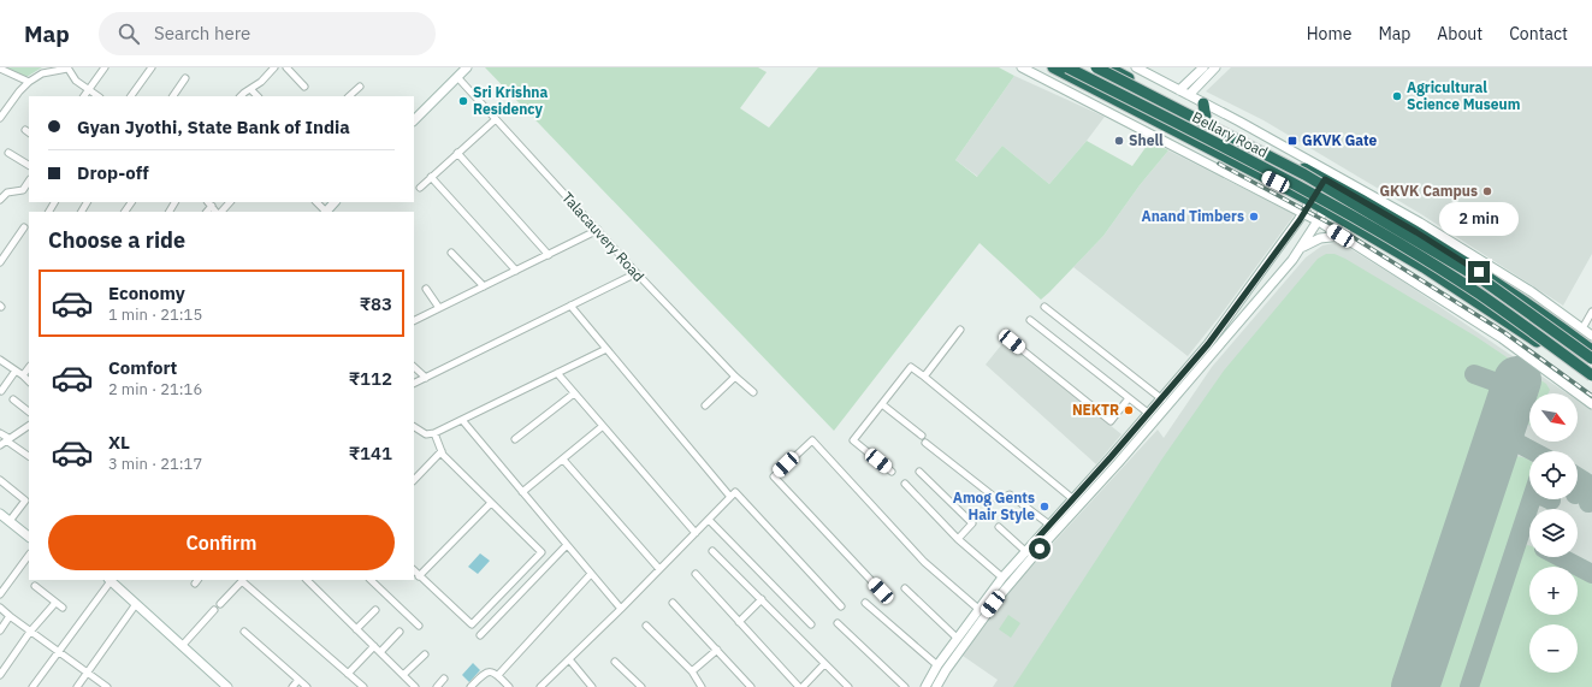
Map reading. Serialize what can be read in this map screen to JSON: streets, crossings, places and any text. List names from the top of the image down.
{
  "streets": {
    "highway": ["Bellary Road"],
    "street": ["Talacauvery Road"]
  },
  "places": {
    "other": [
      "Agricultural Science Museum",
      "Sri Krishna Residency",
      "Shell",
      "GKVK Campus",
      "Anand Timbers",
      "NEKTR",
      "Amog Gents Hair Style"
    ],
    "transit": ["GKVK Gate"]
  },
  "north": "bottom right",
  "page": {
    "header": "Map",
    "search": "Search here",
    "nav": [
      "Home",
      "Map",
      "About",
      "Contact"
    ],
    "banner": ["Gyan Jyothi, State Bank of India", "Drop-off"],
    "bubble": "2 min",
    "heading": "Choose a ride",
    "list": [
      {
        "name": "Economy",
        "note": "1 min · 21:15",
        "value": "₹83"
      },
      {
        "name": "Comfort",
        "note": "2 min · 21:16",
        "value": "₹112"
      },
      {
        "name": "XL",
        "note": "3 min · 21:17",
        "value": "₹141"
      }
    ],
    "map_buttons": ["+", "−"],
    "buttons": "Confirm"
  }
}
